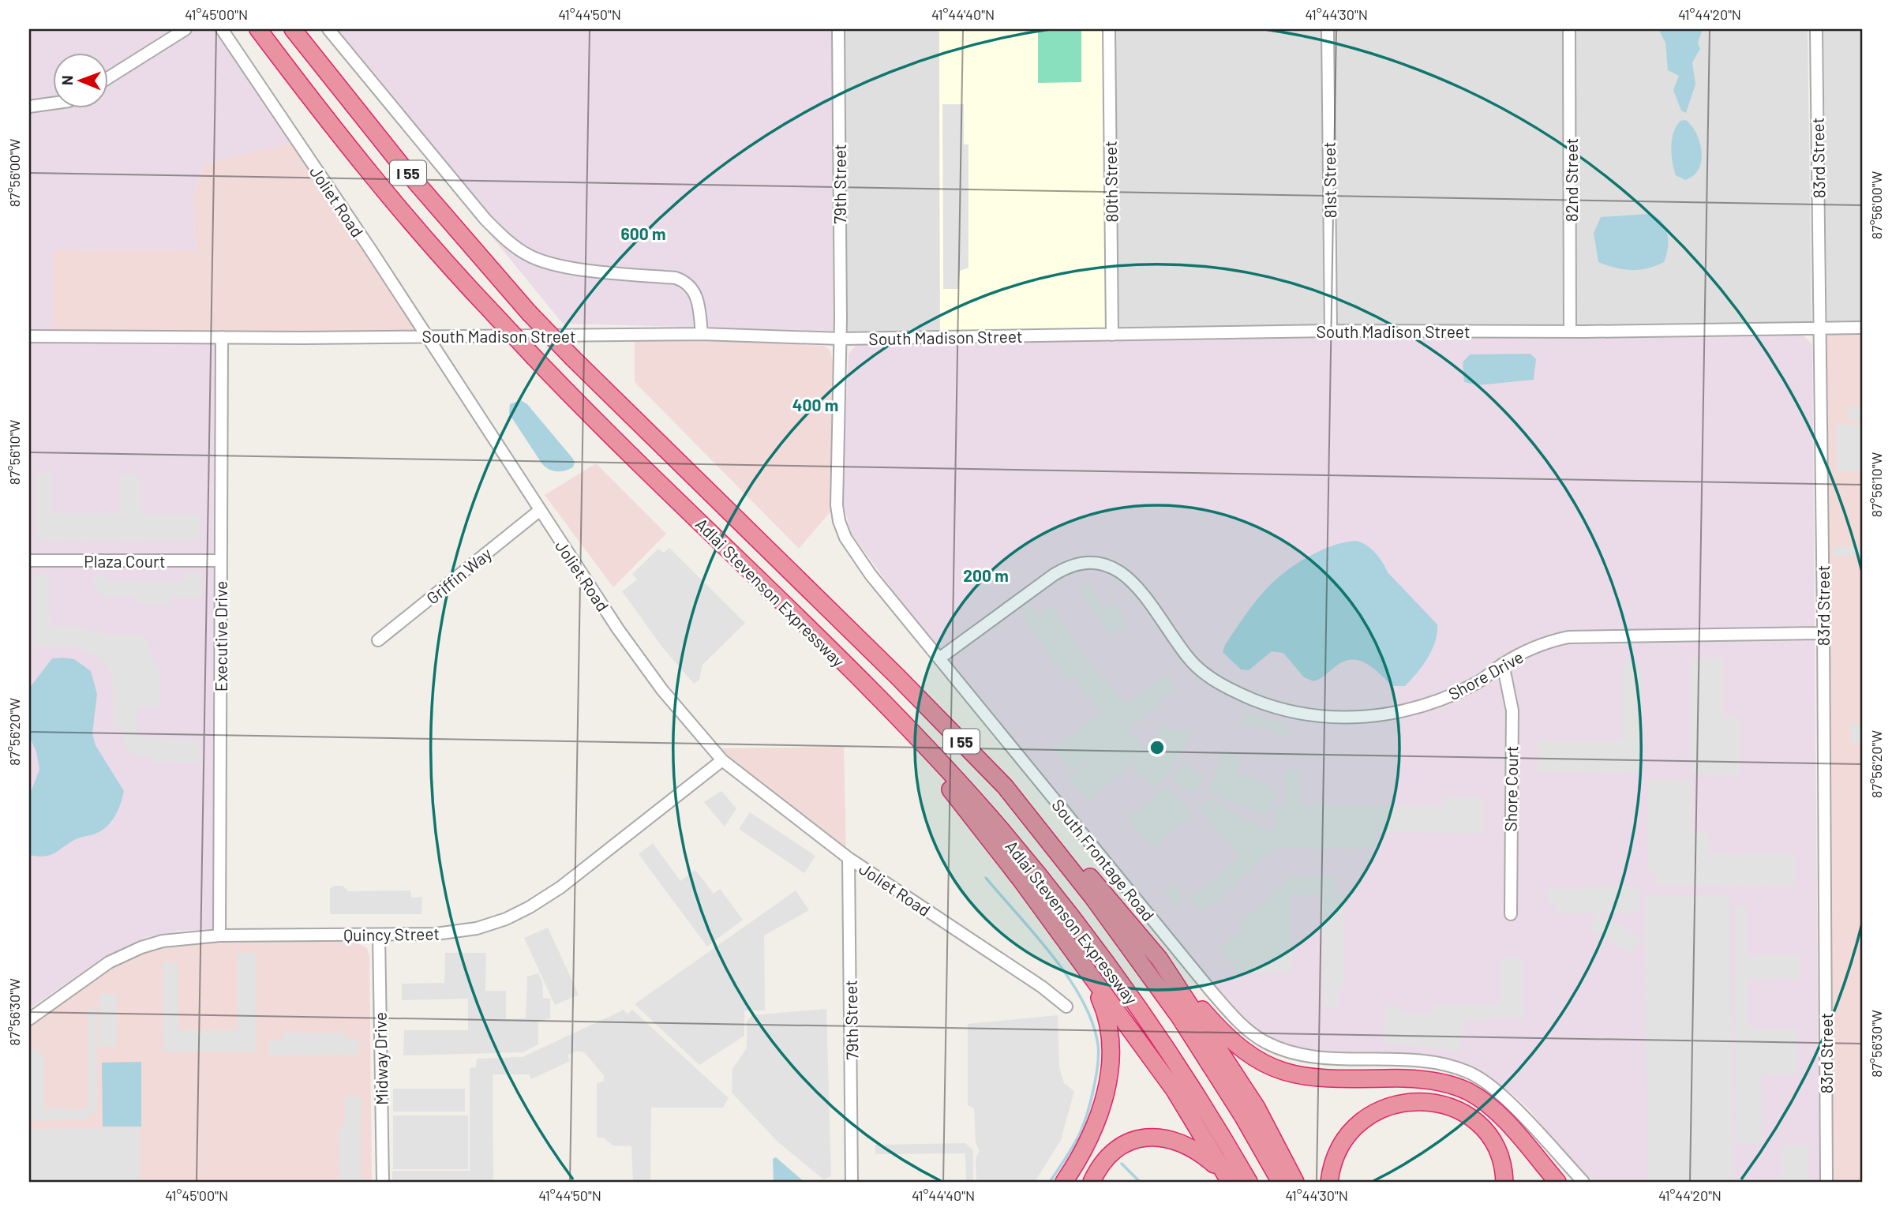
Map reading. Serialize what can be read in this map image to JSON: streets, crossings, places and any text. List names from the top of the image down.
{
  "streets": {
    "highway": ["I 55", "Adlai Stevenson Expressway"],
    "street": [
      "83rd Street",
      "81st Street",
      "82nd Street",
      "80th Street",
      "79th Street",
      "Joliet Road",
      "South Madison Street",
      "Plaza Court",
      "Griffin Way",
      "Executive Drive",
      "Shore Drive",
      "Shore Court",
      "South Frontage Road",
      "Quincy Street",
      "Midway Drive"
    ]
  },
  "crossings": [
    ["83rd Street", "South Madison Street"],
    ["83rd Street", "Shore Drive"],
    ["81st Street", "South Madison Street"],
    ["82nd Street", "South Madison Street"],
    ["80th Street", "South Madison Street"],
    ["79th Street", "Joliet Road"],
    ["79th Street", "South Madison Street"],
    ["79th Street", "South Frontage Road"],
    ["Joliet Road", "South Madison Street"],
    ["Joliet Road", "Griffin Way"],
    ["Joliet Road", "Quincy Street"],
    ["South Madison Street", "Executive Drive"],
    ["South Madison Street", "South Frontage Road"],
    ["Plaza Court", "Executive Drive"],
    ["Executive Drive", "Quincy Street"],
    ["Shore Drive", "Shore Court"],
    ["Shore Drive", "South Frontage Road"],
    ["Quincy Street", "Midway Drive"]
  ],
  "north": "left",
  "coordinates": [
    "41°45'00\"N",
    "41°44'50\"N",
    "41°44'40\"N",
    "41°44'30\"N",
    "41°44'20\"N",
    "87°56'00\"W",
    "87°56'10\"W",
    "87°56'20\"W",
    "87°56'30\"W"
  ],
  "rings": ["600 m", "400 m", "200 m"]
}
